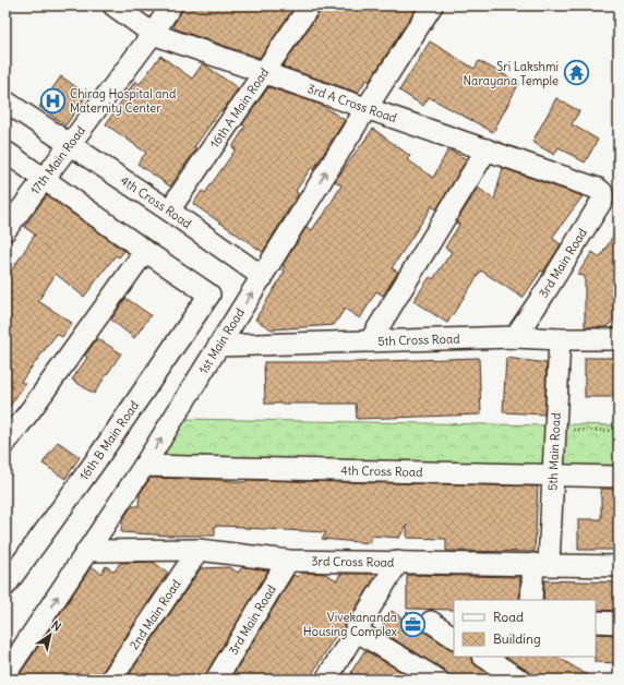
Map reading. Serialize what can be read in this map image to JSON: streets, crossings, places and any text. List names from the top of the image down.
{
  "streets": {
    "street": [
      "3rd A Cross Road",
      "16th A Main Road",
      "17th Main Road",
      "4th Cross Road",
      "3rd Main Road",
      "5th Cross Road",
      "1st Main Road",
      "16th B Main Road",
      "5th Main Road",
      "3rd Cross Road",
      "2nd Main Road"
    ]
  },
  "crossings": [
    ["3rd A Cross Road", "16th A Main Road"],
    ["3rd A Cross Road", "17th Main Road"],
    ["3rd A Cross Road", "3rd Main Road"],
    ["3rd A Cross Road", "1st Main Road"],
    ["16th A Main Road", "4th Cross Road"],
    ["17th Main Road", "4th Cross Road"],
    ["4th Cross Road", "1st Main Road"],
    ["4th Cross Road", "5th Main Road"],
    ["3rd Main Road", "5th Cross Road"],
    ["3rd Main Road", "3rd Cross Road"],
    ["5th Cross Road", "1st Main Road"],
    ["5th Cross Road", "5th Main Road"],
    ["1st Main Road", "3rd Cross Road"],
    ["5th Main Road", "3rd Cross Road"],
    ["3rd Cross Road", "2nd Main Road"]
  ],
  "places": {
    "temple": ["Sri Lakshmi Narayana Temple"],
    "hospital": ["Chirag Hospital and Maternity Center"],
    "office": ["Vivekananda Housing Complex"]
  },
  "legend": ["Road", "Building"],
  "north": "top right"
}
